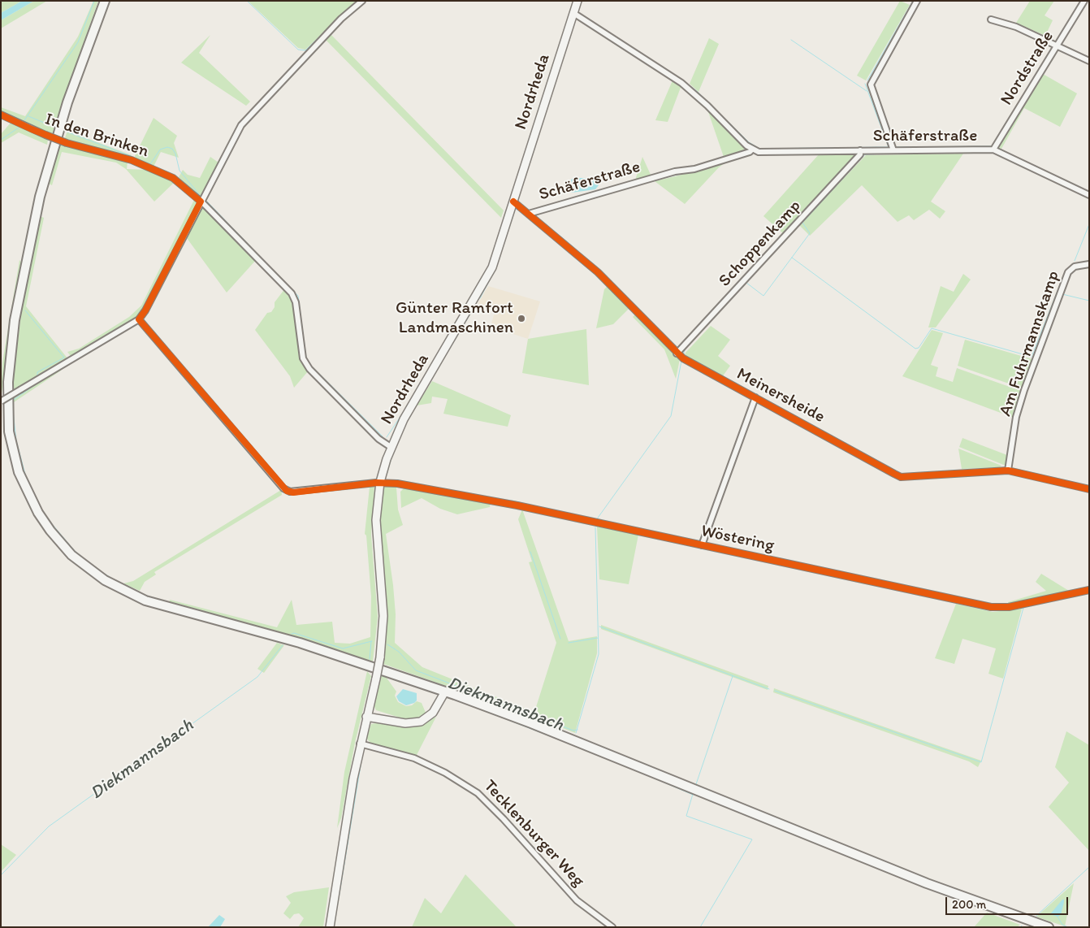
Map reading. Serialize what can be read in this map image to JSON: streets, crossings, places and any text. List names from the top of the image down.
{
  "streets": {
    "main road": ["Nordrheda"],
    "street": [
      "Nordstraße",
      "In den Brinken",
      "Schäferstraße",
      "Schoppenkamp",
      "Am Fuhrmannskamp",
      "Meinersheide",
      "Wöstering",
      "Tecklenburger Weg"
    ]
  },
  "crossings": [
    ["Nordstraße", "Schäferstraße"],
    ["Nordrheda", "In den Brinken"],
    ["Nordrheda", "Meinersheide"],
    ["Nordrheda", "Wöstering"],
    ["Schäferstraße", "Schoppenkamp"],
    ["Schäferstraße", "Meinersheide"],
    ["Schoppenkamp", "Meinersheide"],
    ["Am Fuhrmannskamp", "Meinersheide"]
  ],
  "water": ["Diekmannsbach"],
  "places": ["Günter Ramfort Landmaschinen"],
  "scale_bar": "200 m"
}
